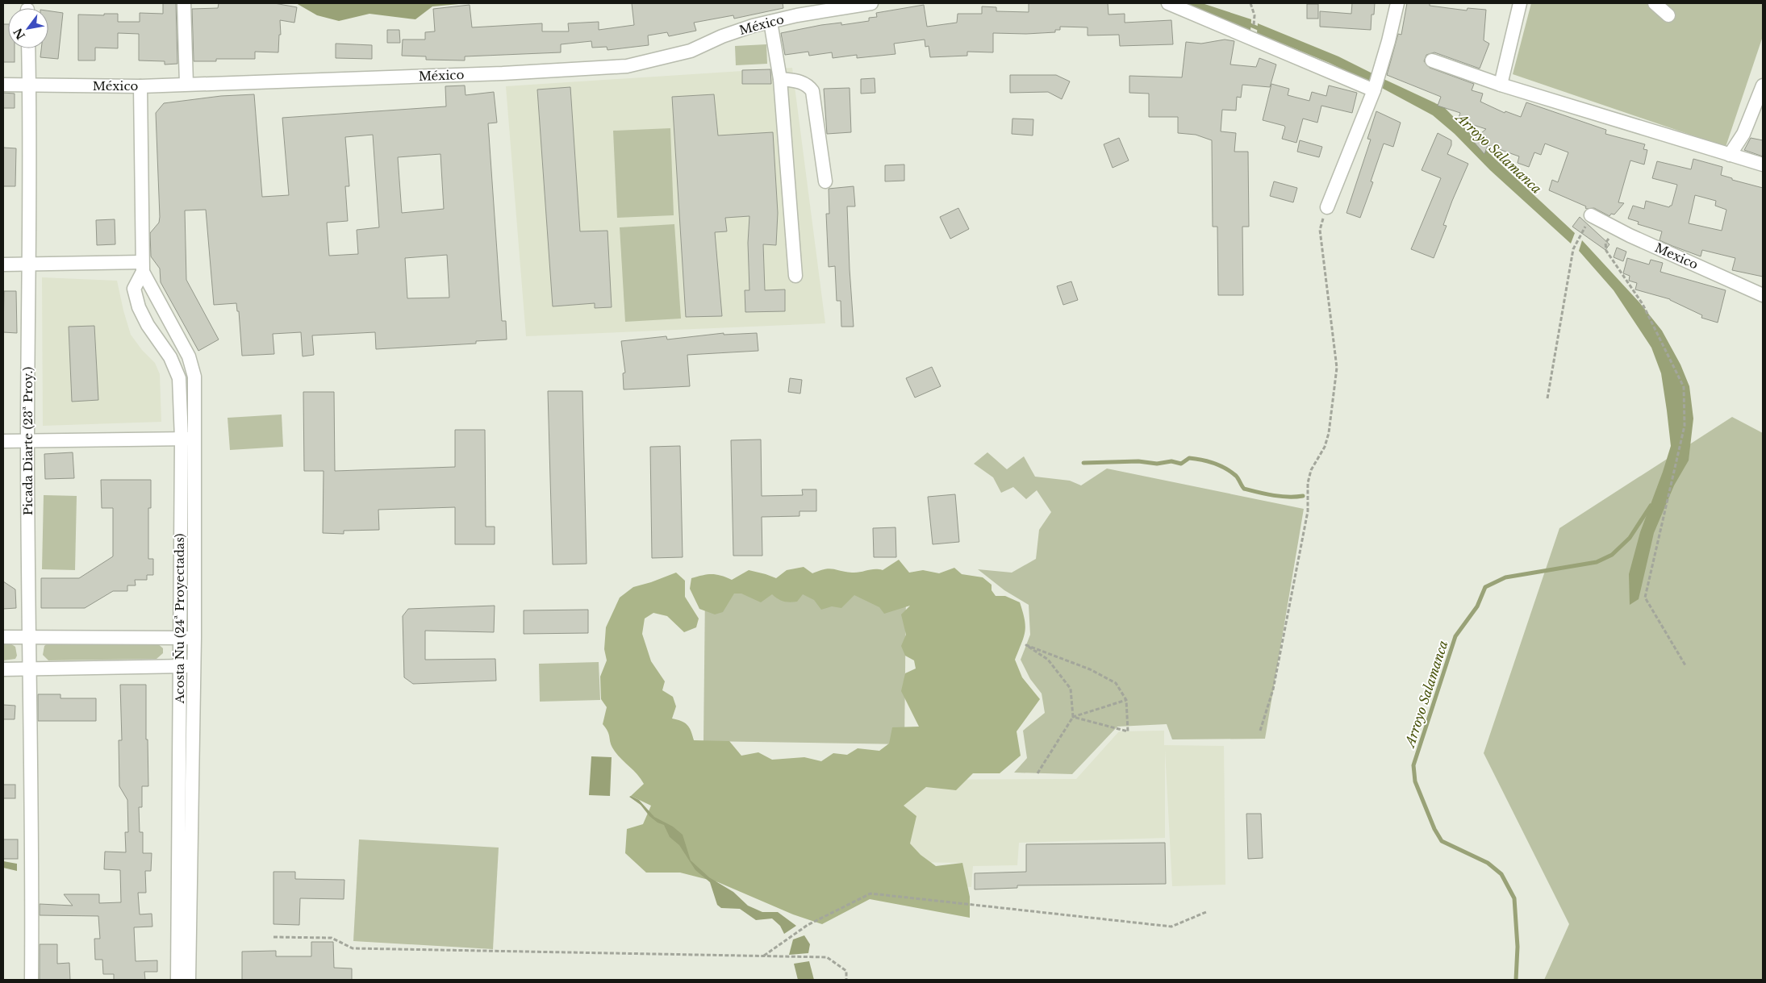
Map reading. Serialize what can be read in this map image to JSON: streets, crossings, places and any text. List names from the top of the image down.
{
  "streets": {
    "street": [
      "México",
      "Mexico",
      "Picada Diarte (23ª Proy.)",
      "Acosta Ñu (24ª Proyectadas)"
    ]
  },
  "crossings": [
    ["México", "Picada Diarte (23ª Proy.)"],
    ["México", "Acosta Ñu (24ª Proyectadas)"]
  ],
  "water": ["Arroyo Salamanca"],
  "north": "bottom left"
}
